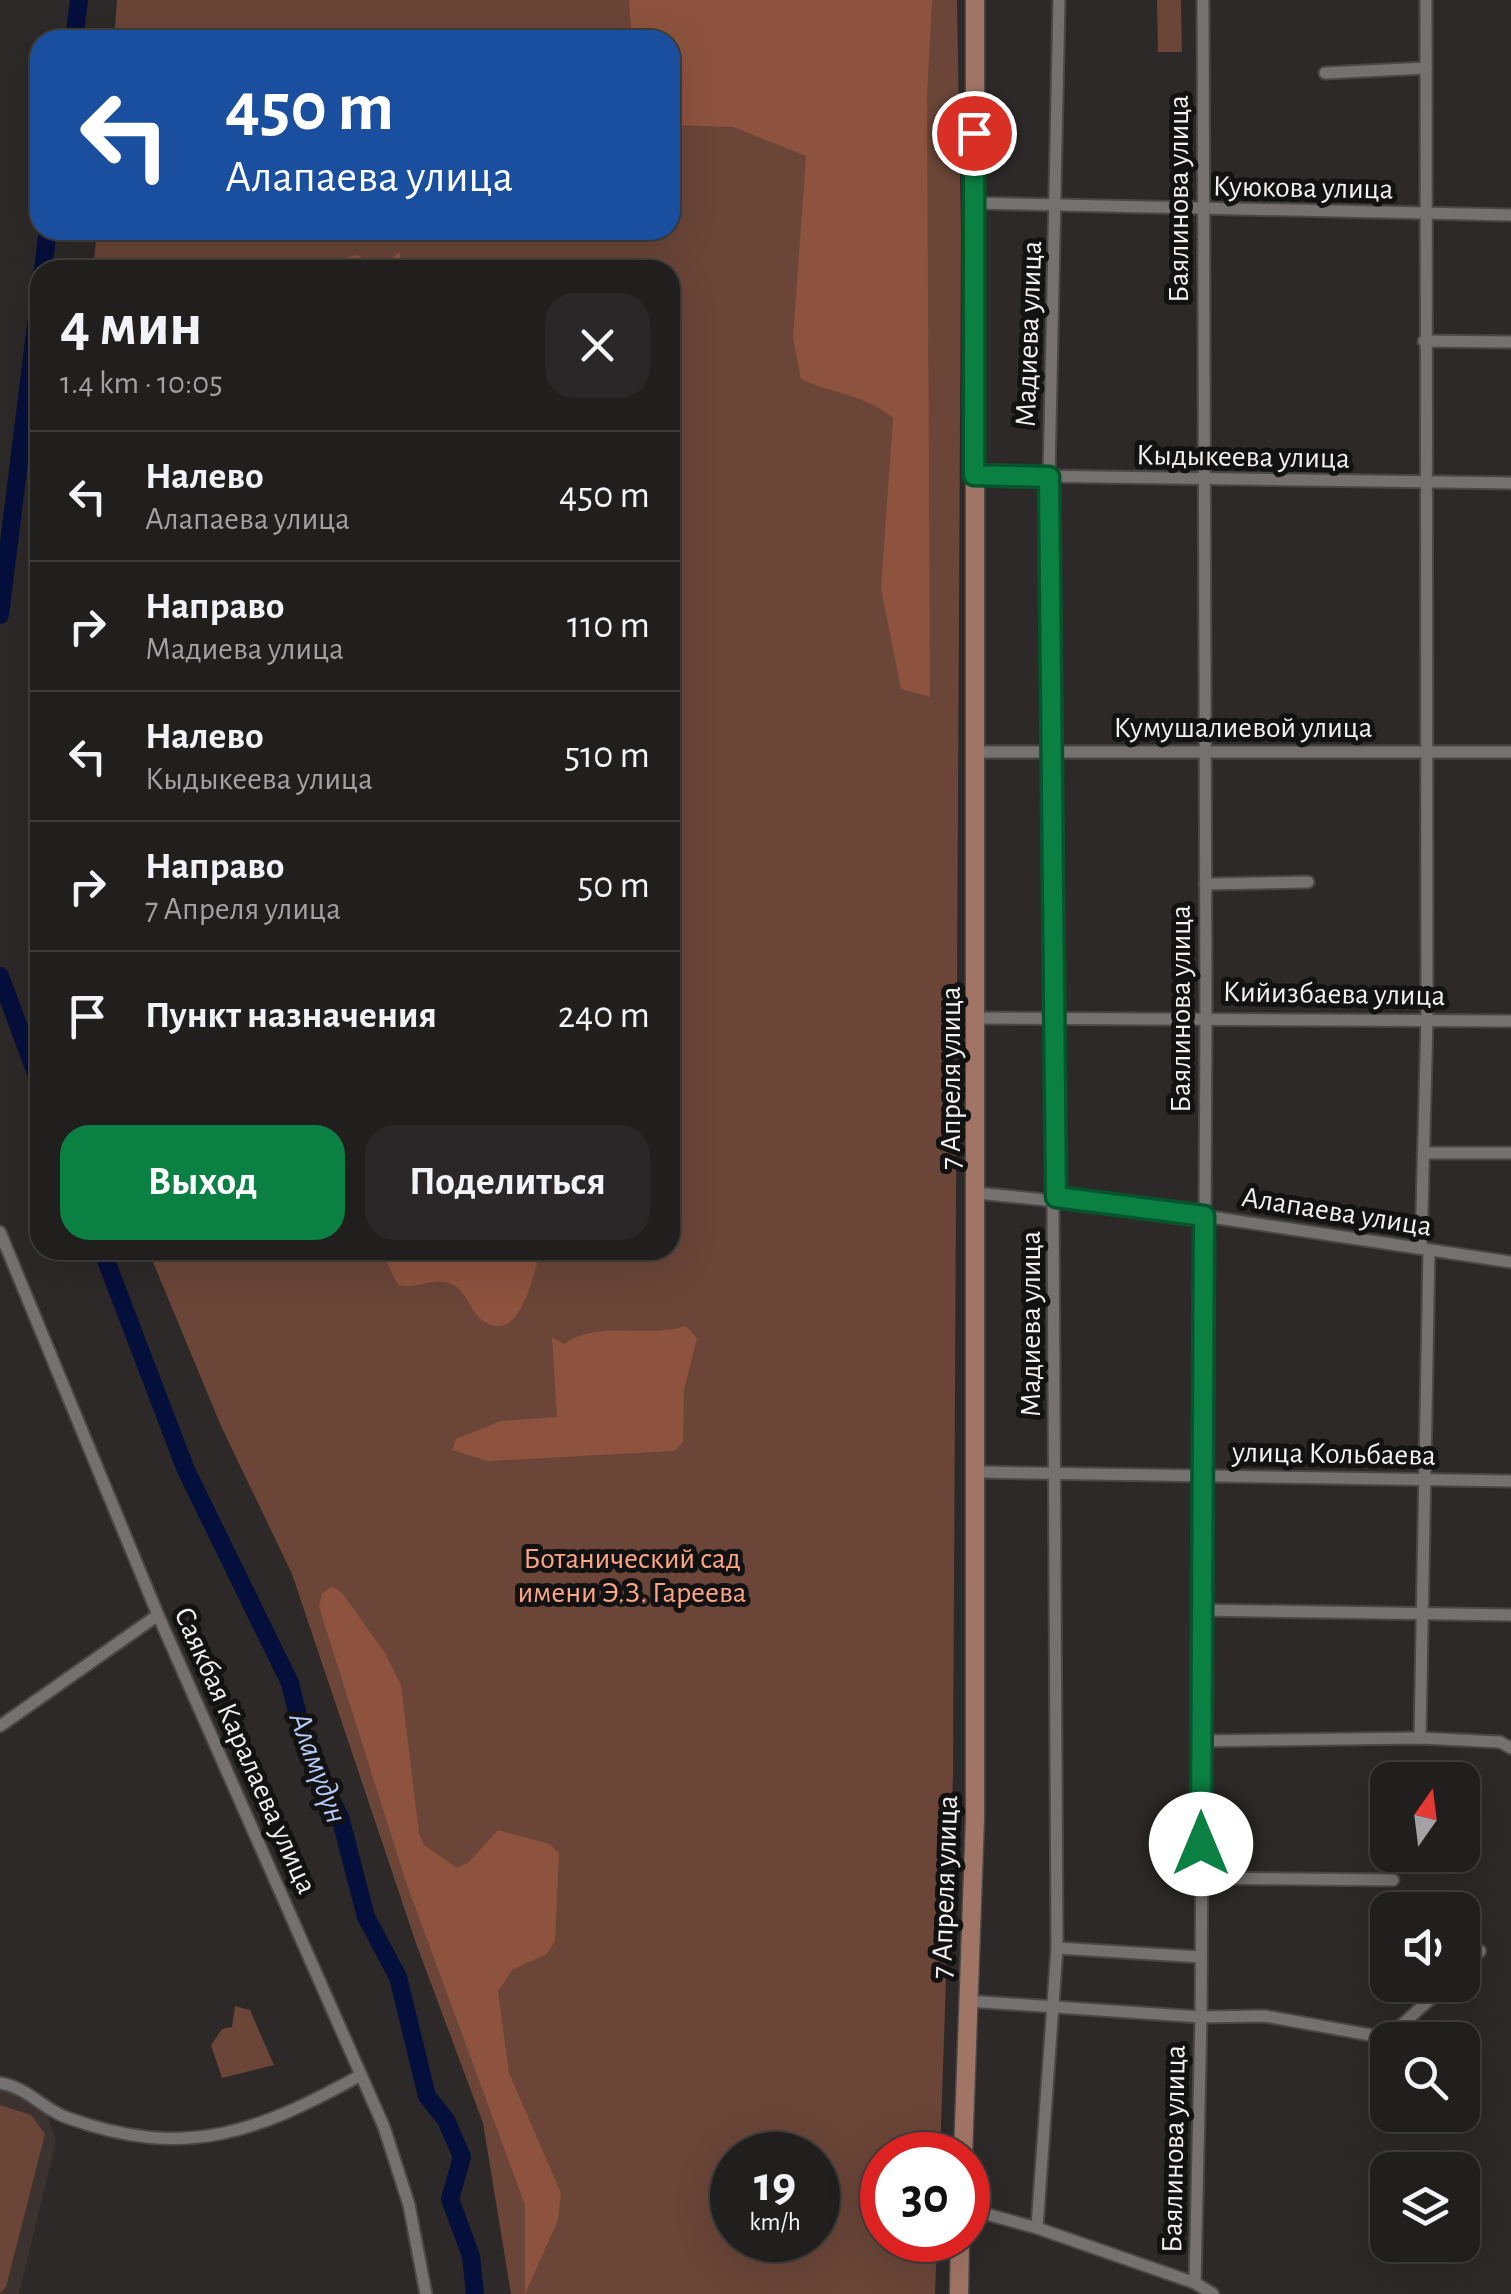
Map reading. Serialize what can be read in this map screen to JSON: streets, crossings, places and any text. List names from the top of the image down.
{
  "streets": {
    "main road": ["7 Апреля улица"],
    "street": [
      "Куюкова улица",
      "Баялинова улица",
      "Мадиева улица",
      "Кыдыкеева улица",
      "Кумушалиевой улица",
      "Кийизбаева улица",
      "Алапаева улица",
      "улица Кольбаева",
      "Саякбая Каралаева улица"
    ]
  },
  "crossings": [
    ["Куюкова улица", "Баялинова улица"],
    ["Куюкова улица", "Мадиева улица"],
    ["Куюкова улица", "7 Апреля улица"],
    ["Баялинова улица", "Мадиева улица"],
    ["Баялинова улица", "Кыдыкеева улица"],
    ["Баялинова улица", "Кумушалиевой улица"],
    ["Баялинова улица", "Кийизбаева улица"],
    ["Баялинова улица", "7 Апреля улица"],
    ["Баялинова улица", "Алапаева улица"],
    ["Баялинова улица", "улица Кольбаева"],
    ["Мадиева улица", "Кыдыкеева улица"],
    ["Мадиева улица", "Кумушалиевой улица"],
    ["Мадиева улица", "Кийизбаева улица"],
    ["Мадиева улица", "Алапаева улица"],
    ["Мадиева улица", "улица Кольбаева"],
    ["Кыдыкеева улица", "7 Апреля улица"],
    ["Кумушалиевой улица", "7 Апреля улица"],
    ["Кийизбаева улица", "7 Апреля улица"],
    ["7 Апреля улица", "Алапаева улица"],
    ["7 Апреля улица", "улица Кольбаева"]
  ],
  "water": ["Аламүдүн"],
  "parks": ["Ботанический сад имени Э.З. Гареева"],
  "north": "top",
  "page": {
    "turn": ["450 m", "Алапаева улица"],
    "heading": ["4 мин", "1.4 km · 10:05"],
    "list": [
      {
        "name": "Налево",
        "note": "Алапаева улица",
        "value": "450 m"
      },
      {
        "name": "Направо",
        "note": "Мадиева улица",
        "value": "110 m"
      },
      {
        "name": "Налево",
        "note": "Кыдыкеева улица",
        "value": "510 m"
      },
      {
        "name": "Направо",
        "note": "7 Апреля улица",
        "value": "50 m"
      },
      {
        "name": "Пункт назначения",
        "value": "240 m"
      }
    ],
    "buttons": ["Выход", "Поделиться"],
    "speed": "19 km/h",
    "limit": "30"
  }
}
